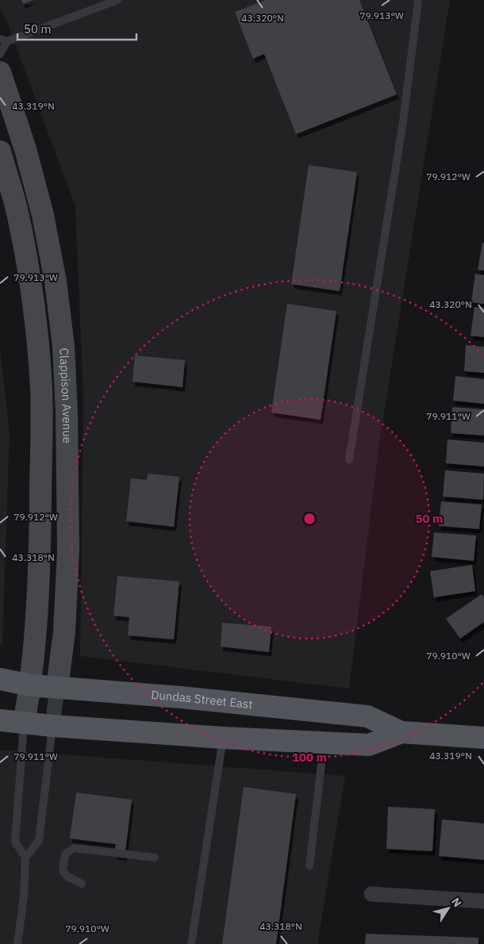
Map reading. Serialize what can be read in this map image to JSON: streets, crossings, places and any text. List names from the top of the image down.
{
  "streets": {
    "main road": ["Clappison Avenue", "Dundas Street East"]
  },
  "crossings": [
    ["Clappison Avenue", "Dundas Street East"]
  ],
  "scale_bar": "50 m",
  "north": "top right",
  "coordinates": [
    "79.913°W",
    "43.320°N",
    "43.319°N",
    "79.912°W",
    "79.911°W",
    "43.318°N",
    "79.910°W"
  ],
  "rings": ["50 m", "100 m"]
}
